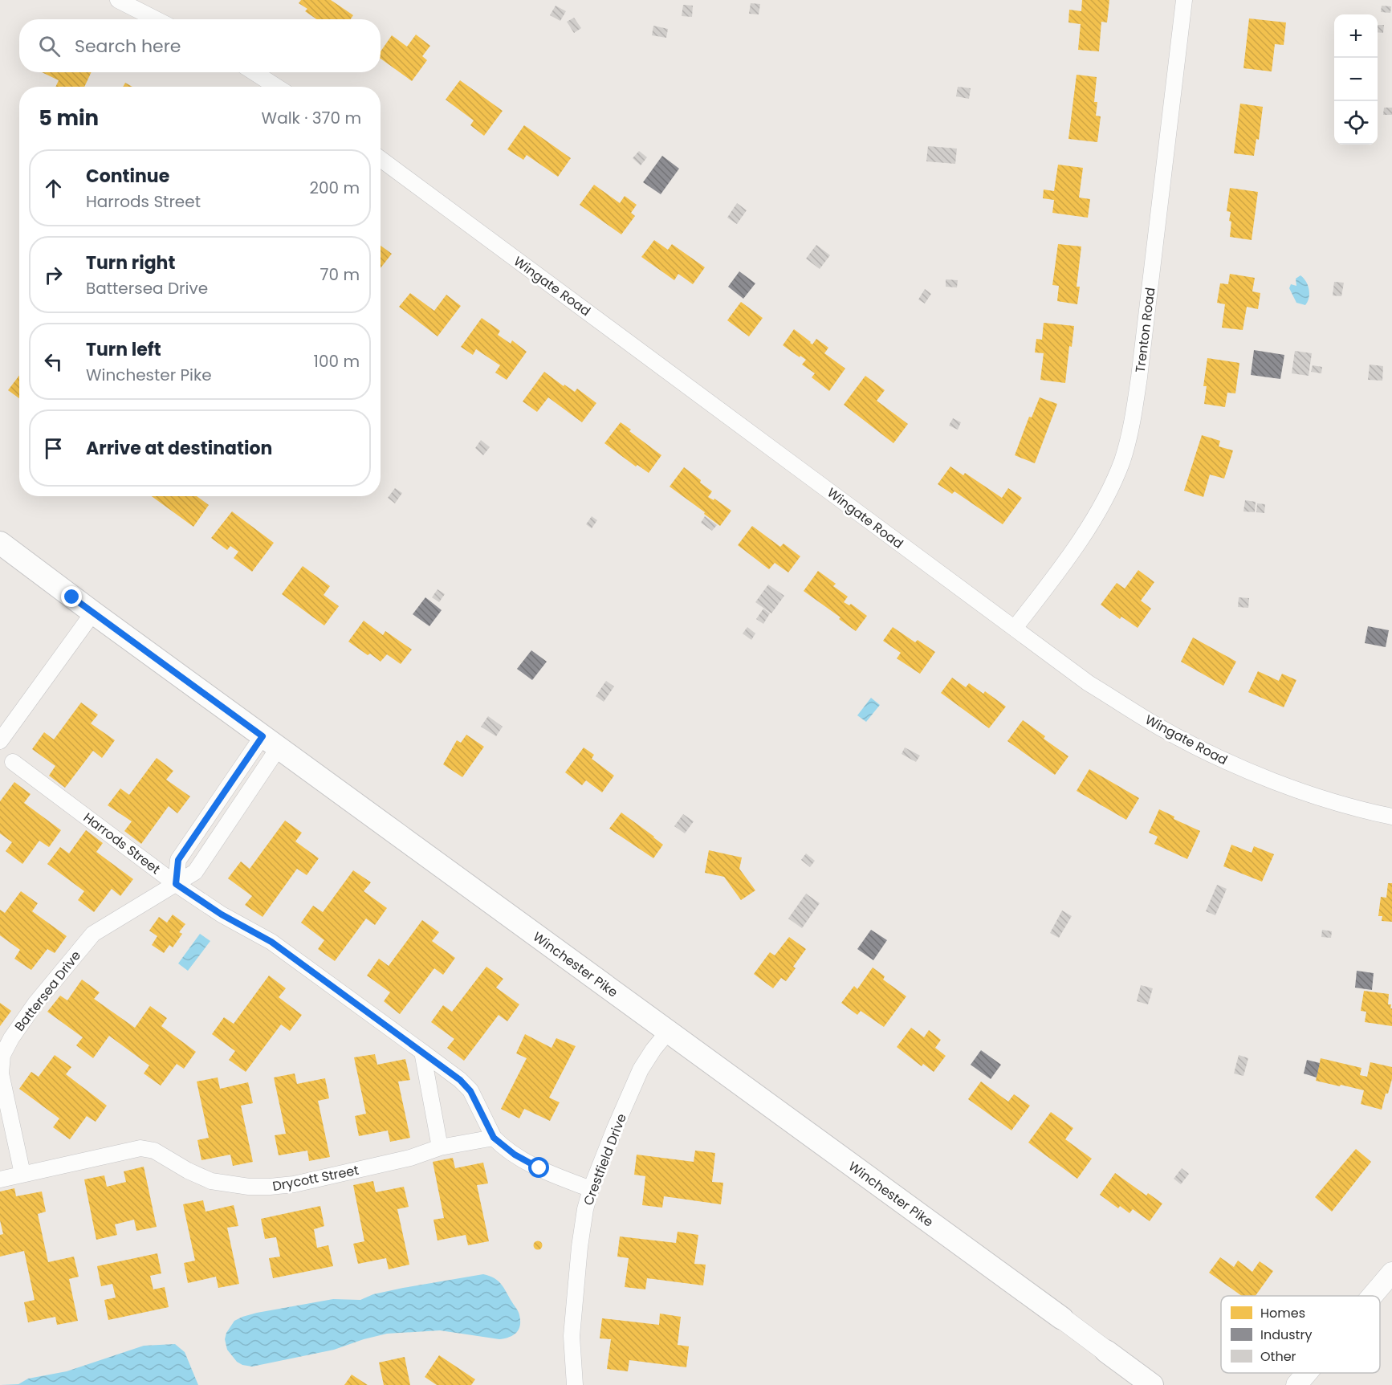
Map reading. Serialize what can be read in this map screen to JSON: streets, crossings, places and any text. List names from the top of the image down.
{
  "streets": {
    "main road": ["Winchester Pike"],
    "street": [
      "Wingate Road",
      "Trenton Road",
      "Harrods Street",
      "Battersea Drive",
      "Crestfield Drive",
      "Drycott Street"
    ]
  },
  "crossings": [
    ["Wingate Road", "Trenton Road"],
    ["Harrods Street", "Battersea Drive"],
    ["Harrods Street", "Crestfield Drive"],
    ["Harrods Street", "Drycott Street"],
    ["Winchester Pike", "Crestfield Drive"],
    ["Battersea Drive", "Drycott Street"]
  ],
  "legend": ["Homes", "Industry", "Other"],
  "page": {
    "map_buttons": ["+", "−"],
    "search": "Search here",
    "heading": ["5 min", "Walk · 370 m"],
    "list": [
      ["Continue", "Harrods Street", "200 m"],
      ["Turn right", "Battersea Drive", "70 m"],
      ["Turn left", "Winchester Pike", "100 m"],
      "Arrive at destination"
    ]
  }
}
